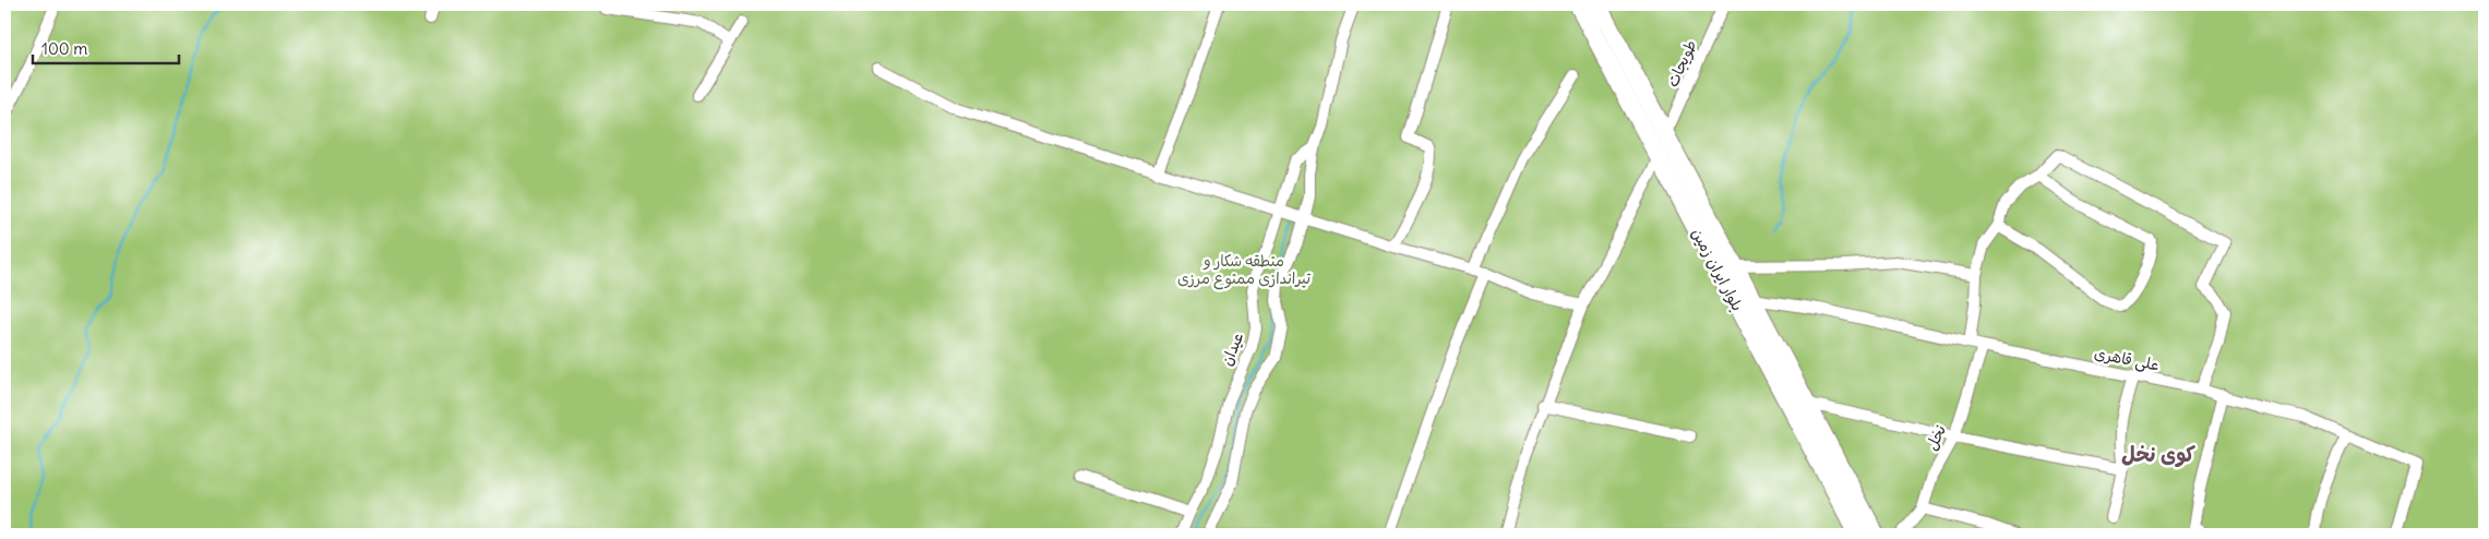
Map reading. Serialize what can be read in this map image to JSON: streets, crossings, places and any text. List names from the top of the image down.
{
  "streets": {
    "main road": ["بلوار ایران زمین"],
    "street": [
      "طویجات",
      "عیدان",
      "علی قاهری",
      "نخل"
    ]
  },
  "crossings": [
    ["طویجات", "بلوار ایران زمین"],
    ["بلوار ایران زمین", "علی قاهری"],
    ["علی قاهری", "نخل"]
  ],
  "districts": ["کوی نخل"],
  "parks": ["منطقه شکار و تیراندازی ممنوع مرزی"],
  "scale_bar": "100 m"
}
